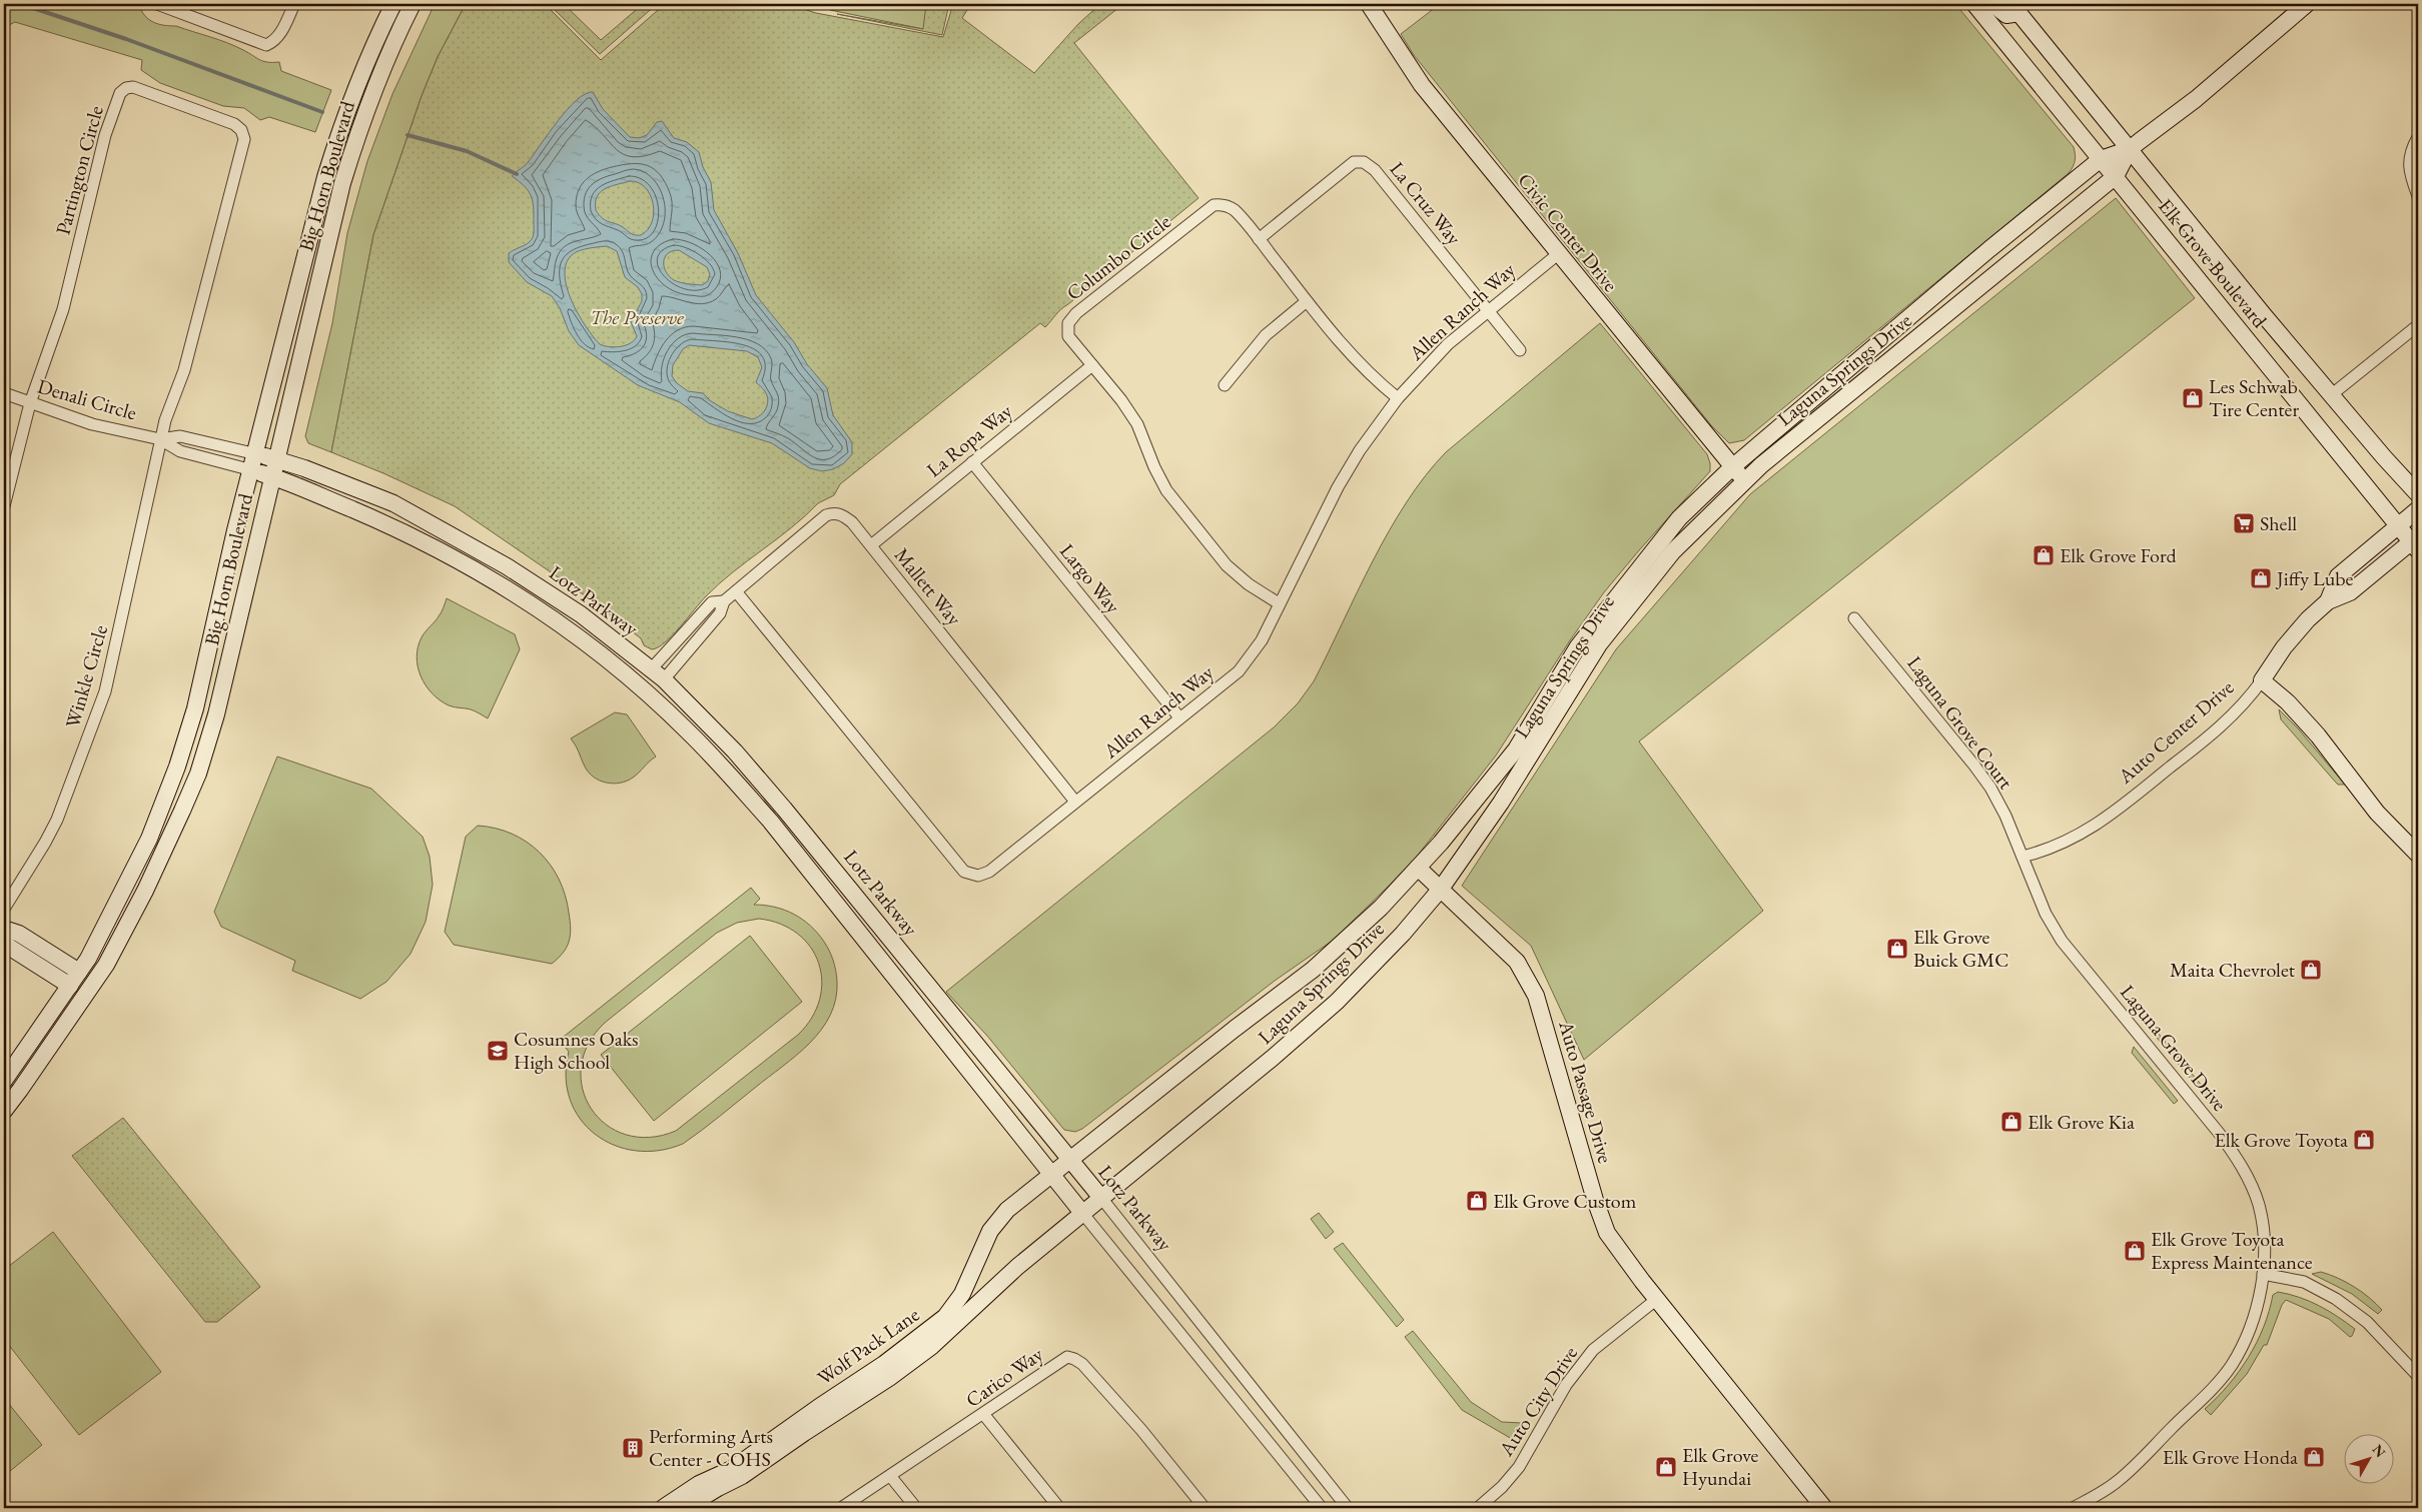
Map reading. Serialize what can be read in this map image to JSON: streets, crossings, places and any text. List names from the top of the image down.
{
  "streets": {
    "street": [
      "Partington Circle",
      "Big Horn Boulevard",
      "La Cruz Way",
      "Civic Center Drive",
      "Columbo Circle",
      "Elk Grove Boulevard",
      "Allen Ranch Way",
      "Laguna Springs Drive",
      "Denali Circle",
      "La Ropa Way",
      "Largo Way",
      "Mallett Way",
      "Lotz Parkway",
      "Winkle Circle",
      "Laguna Grove Court",
      "Auto Center Drive",
      "Laguna Grove Drive",
      "Auto Passage Drive",
      "Wolf Pack Lane",
      "Carico Way",
      "Auto City Drive"
    ]
  },
  "crossings": [
    ["Partington Circle", "Denali Circle"],
    ["Partington Circle", "Winkle Circle"],
    ["Big Horn Boulevard", "Denali Circle"],
    ["Big Horn Boulevard", "Lotz Parkway"],
    ["La Cruz Way", "Columbo Circle"],
    ["La Cruz Way", "Allen Ranch Way"],
    ["Civic Center Drive", "Allen Ranch Way"],
    ["Civic Center Drive", "Laguna Springs Drive"],
    ["Columbo Circle", "Allen Ranch Way"],
    ["Columbo Circle", "La Ropa Way"],
    ["Elk Grove Boulevard", "Laguna Springs Drive"],
    ["Elk Grove Boulevard", "Auto Center Drive"],
    ["Allen Ranch Way", "Largo Way"],
    ["Allen Ranch Way", "Mallett Way"],
    ["Laguna Springs Drive", "Lotz Parkway"],
    ["Laguna Springs Drive", "Auto Passage Drive"],
    ["Laguna Springs Drive", "Wolf Pack Lane"],
    ["Denali Circle", "Lotz Parkway"],
    ["Denali Circle", "Winkle Circle"],
    ["La Ropa Way", "Largo Way"],
    ["La Ropa Way", "Mallett Way"],
    ["Mallett Way", "Lotz Parkway"],
    ["Lotz Parkway", "Wolf Pack Lane"],
    ["Laguna Grove Court", "Auto Center Drive"],
    ["Laguna Grove Court", "Laguna Grove Drive"],
    ["Auto Center Drive", "Laguna Grove Drive"],
    ["Auto Passage Drive", "Auto City Drive"]
  ],
  "parks": ["The Preserve"],
  "places": {
    "shop": [
      "Les Schwab Tire Center",
      "Elk Grove Ford",
      "Jiffy Lube",
      "Elk Grove Buick GMC",
      "Maita Chevrolet",
      "Elk Grove Kia",
      "Elk Grove Toyota",
      "Elk Grove Custom",
      "Elk Grove Toyota Express Maintenance",
      "Elk Grove Honda",
      "Elk Grove Hyundai"
    ],
    "supermarket": ["Shell"],
    "school or university": ["Cosumnes Oaks High School"],
    "building": ["Performing Arts Center - COHS"]
  },
  "north": "top right"
}
